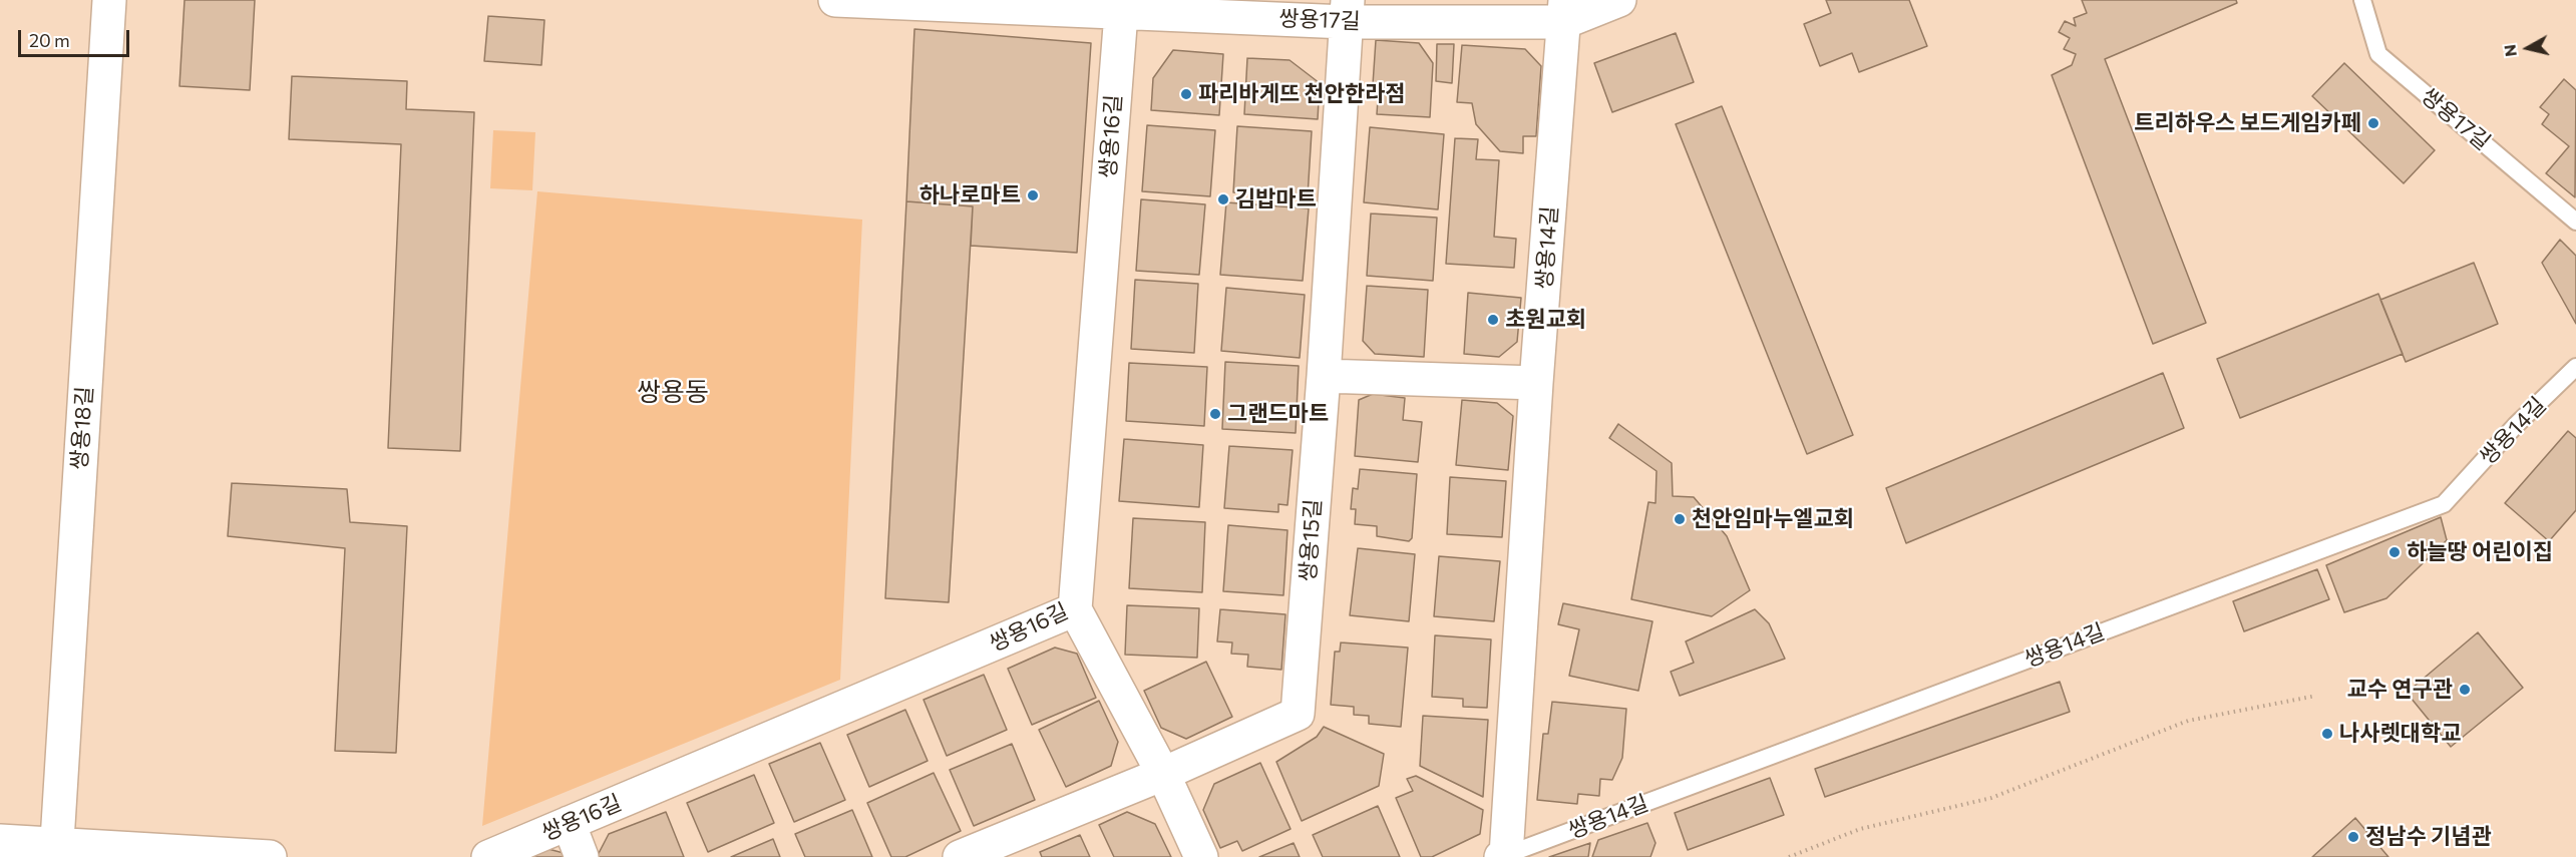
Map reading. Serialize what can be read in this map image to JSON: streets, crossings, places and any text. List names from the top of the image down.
{
  "streets": {
    "street": [
      "쌍용17길",
      "쌍용16길",
      "쌍용14길",
      "쌍용18길",
      "쌍용15길"
    ]
  },
  "crossings": [
    ["쌍용17길", "쌍용16길"],
    ["쌍용17길", "쌍용14길"],
    ["쌍용17길", "쌍용15길"]
  ],
  "districts": ["쌍용동"],
  "places": [
    "파리바게뜨 천안한라점",
    "트리하우스 보드게임카페",
    "하나로마트",
    "김밥마트",
    "초원교회",
    "그랜드마트",
    "천안임마누엘교회",
    "하늘땅 어린이집",
    "교수 연구관",
    "나사렛대학교",
    "정남수 기념관"
  ],
  "scale_bar": "20 m",
  "north": "left"
}
